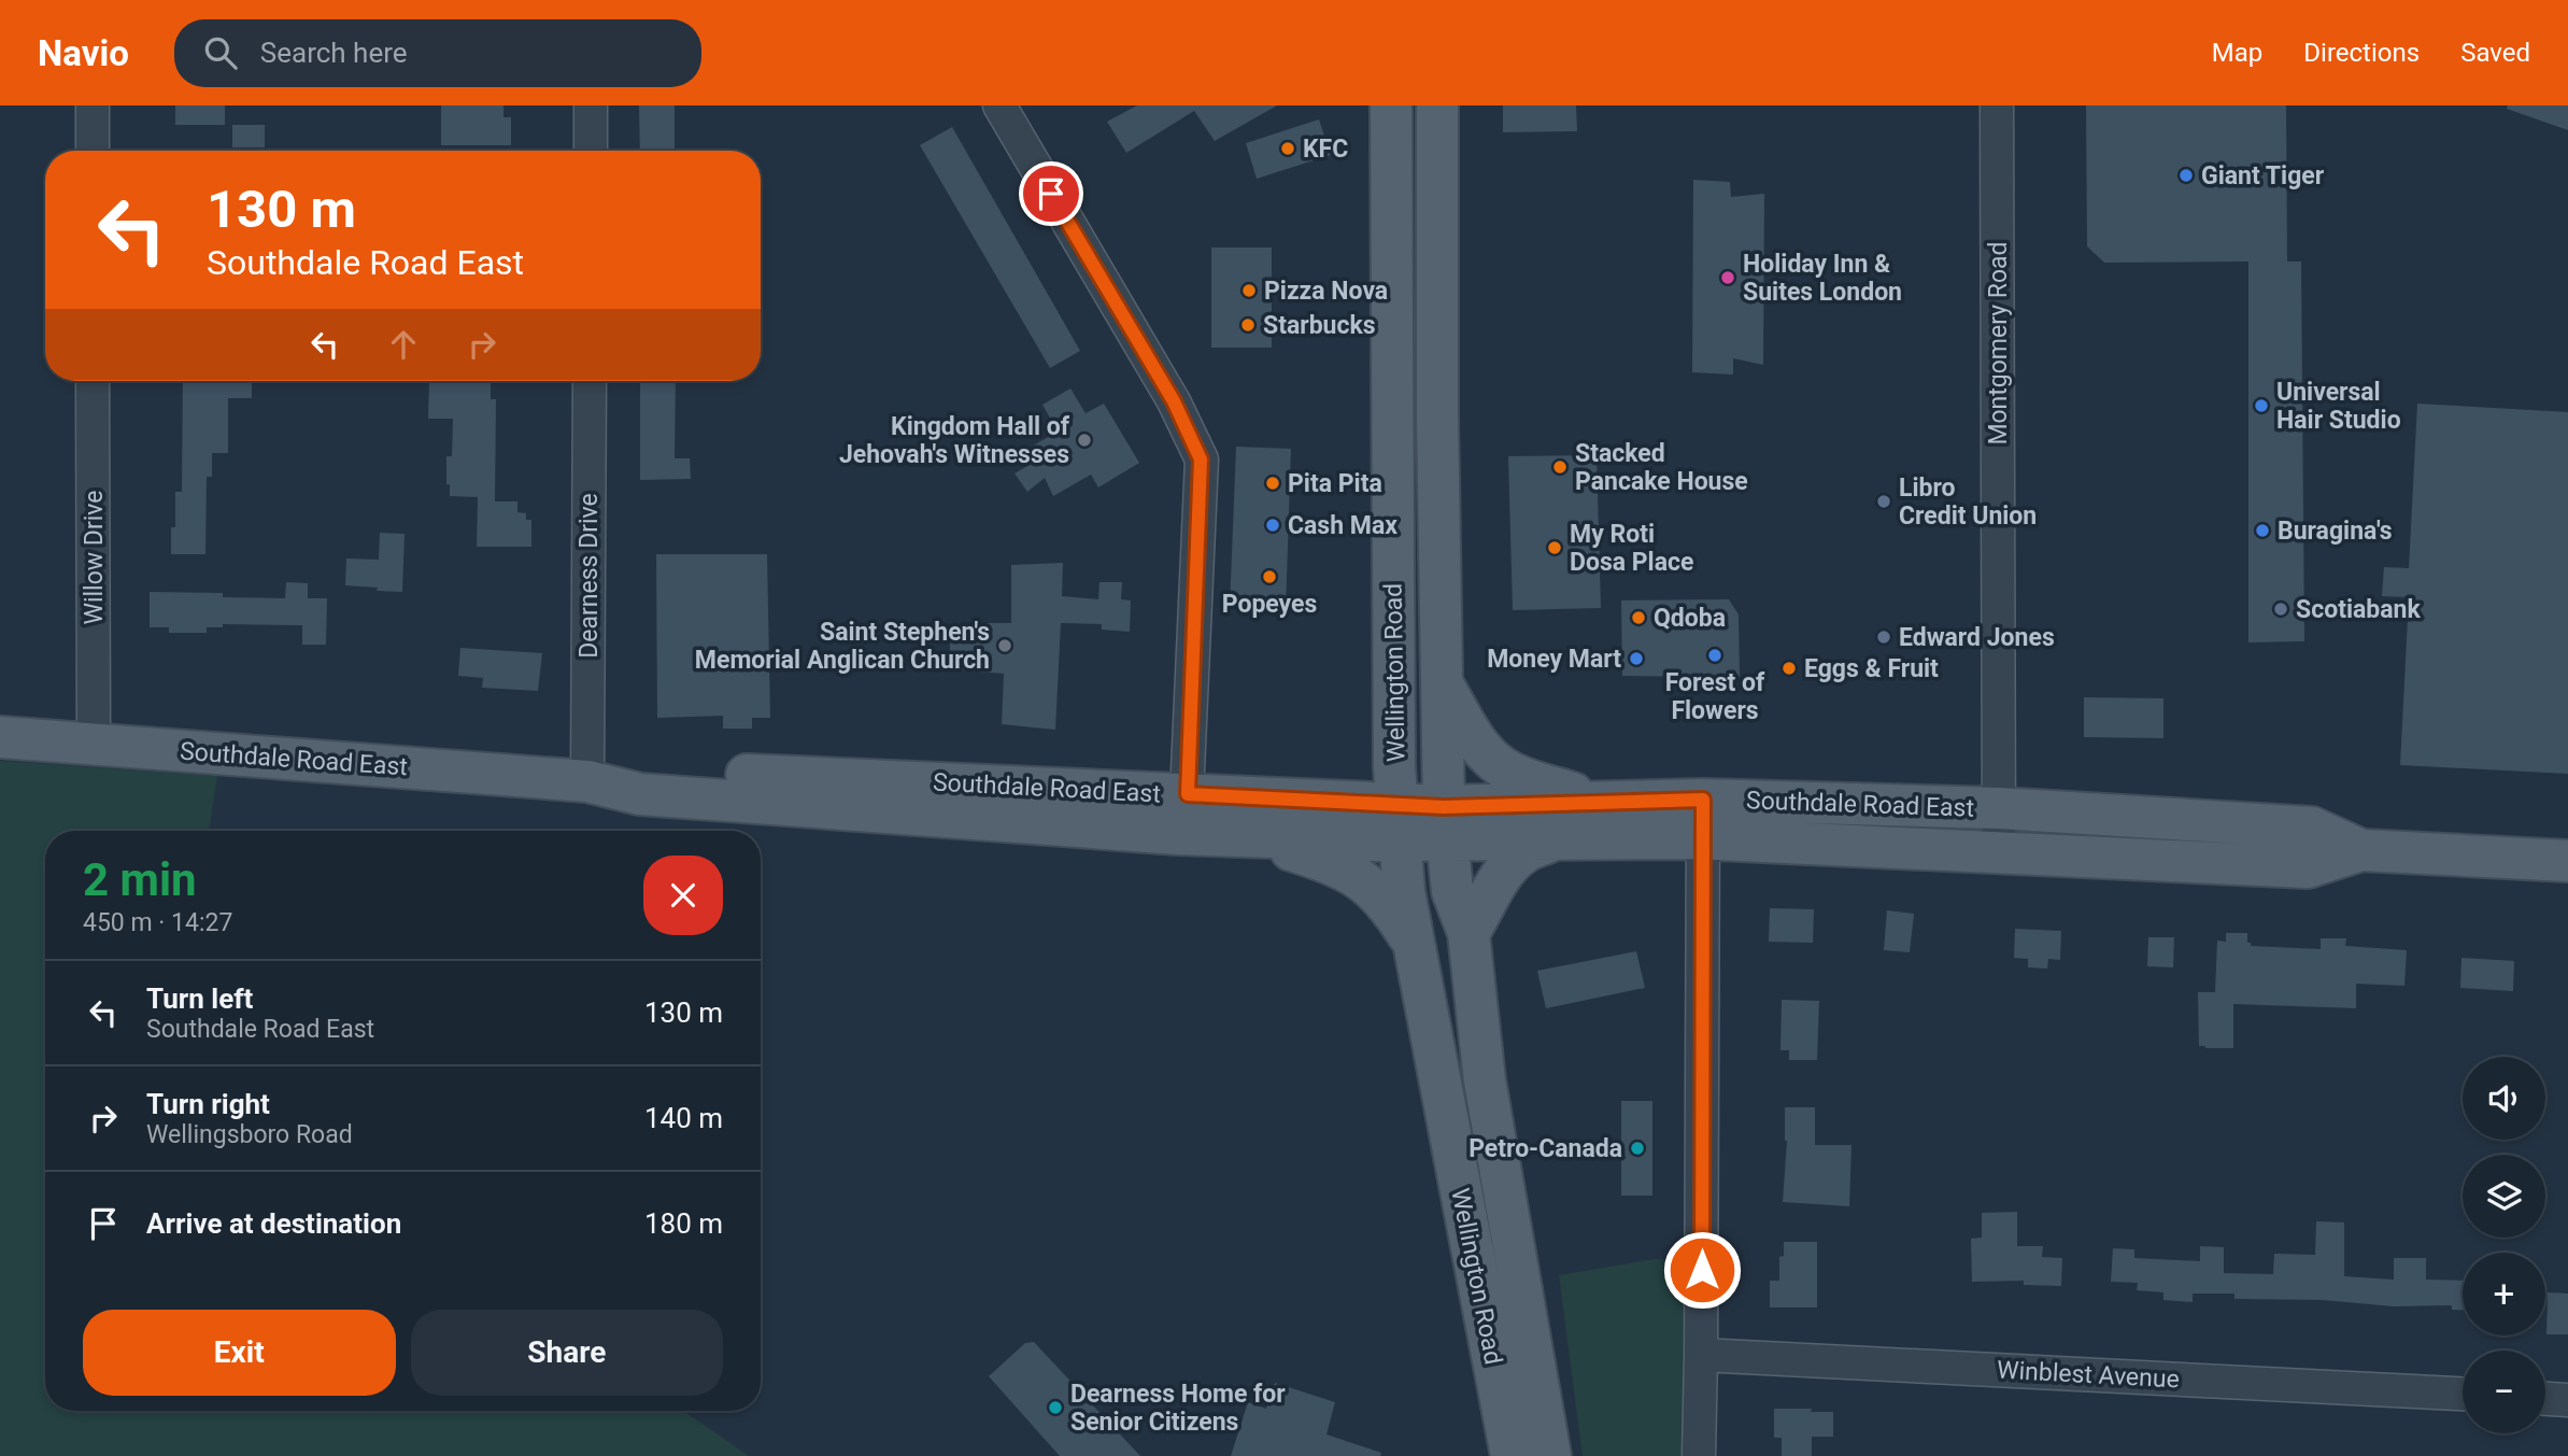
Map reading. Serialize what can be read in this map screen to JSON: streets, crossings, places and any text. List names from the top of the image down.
{
  "streets": {
    "main road": ["Wellington Road", "Southdale Road East"],
    "street": [
      "Montgomery Road",
      "Willow Drive",
      "Dearness Drive",
      "Winblest Avenue"
    ]
  },
  "crossings": [
    ["Montgomery Road", "Southdale Road East"],
    ["Willow Drive", "Southdale Road East"],
    ["Dearness Drive", "Southdale Road East"],
    ["Wellington Road", "Southdale Road East"]
  ],
  "places": [
    "KFC",
    "Giant Tiger",
    "Holiday Inn & Suites London",
    "Pizza Nova",
    "Starbucks",
    "Universal Hair Studio",
    "Kingdom Hall of Jehovah's Witnesses",
    "Stacked Pancake House",
    "Pita Pita",
    "Libro Credit Union",
    "Cash Max",
    "Buragina's",
    "My Roti Dosa Place",
    "Popeyes",
    "Scotiabank",
    "Qdoba",
    "Edward Jones",
    "Saint Stephen's Memorial Anglican Church",
    "Forest of Flowers",
    "Money Mart",
    "Eggs & Fruit",
    "Petro-Canada",
    "Dearness Home for Senior Citizens"
  ],
  "page": {
    "header": "Navio",
    "search": "Search here",
    "nav": ["Map", "Directions", "Saved"],
    "turn": ["130 m", "Southdale Road East"],
    "heading": ["2 min", "450 m · 14:27"],
    "list": [
      {
        "name": "Turn left",
        "note": "Southdale Road East",
        "value": "130 m"
      },
      {
        "name": "Turn right",
        "note": "Wellingsboro Road",
        "value": "140 m"
      },
      {
        "name": "Arrive at destination",
        "value": "180 m"
      }
    ],
    "map_buttons": ["+", "−"],
    "buttons": ["Exit", "Share"]
  }
}
